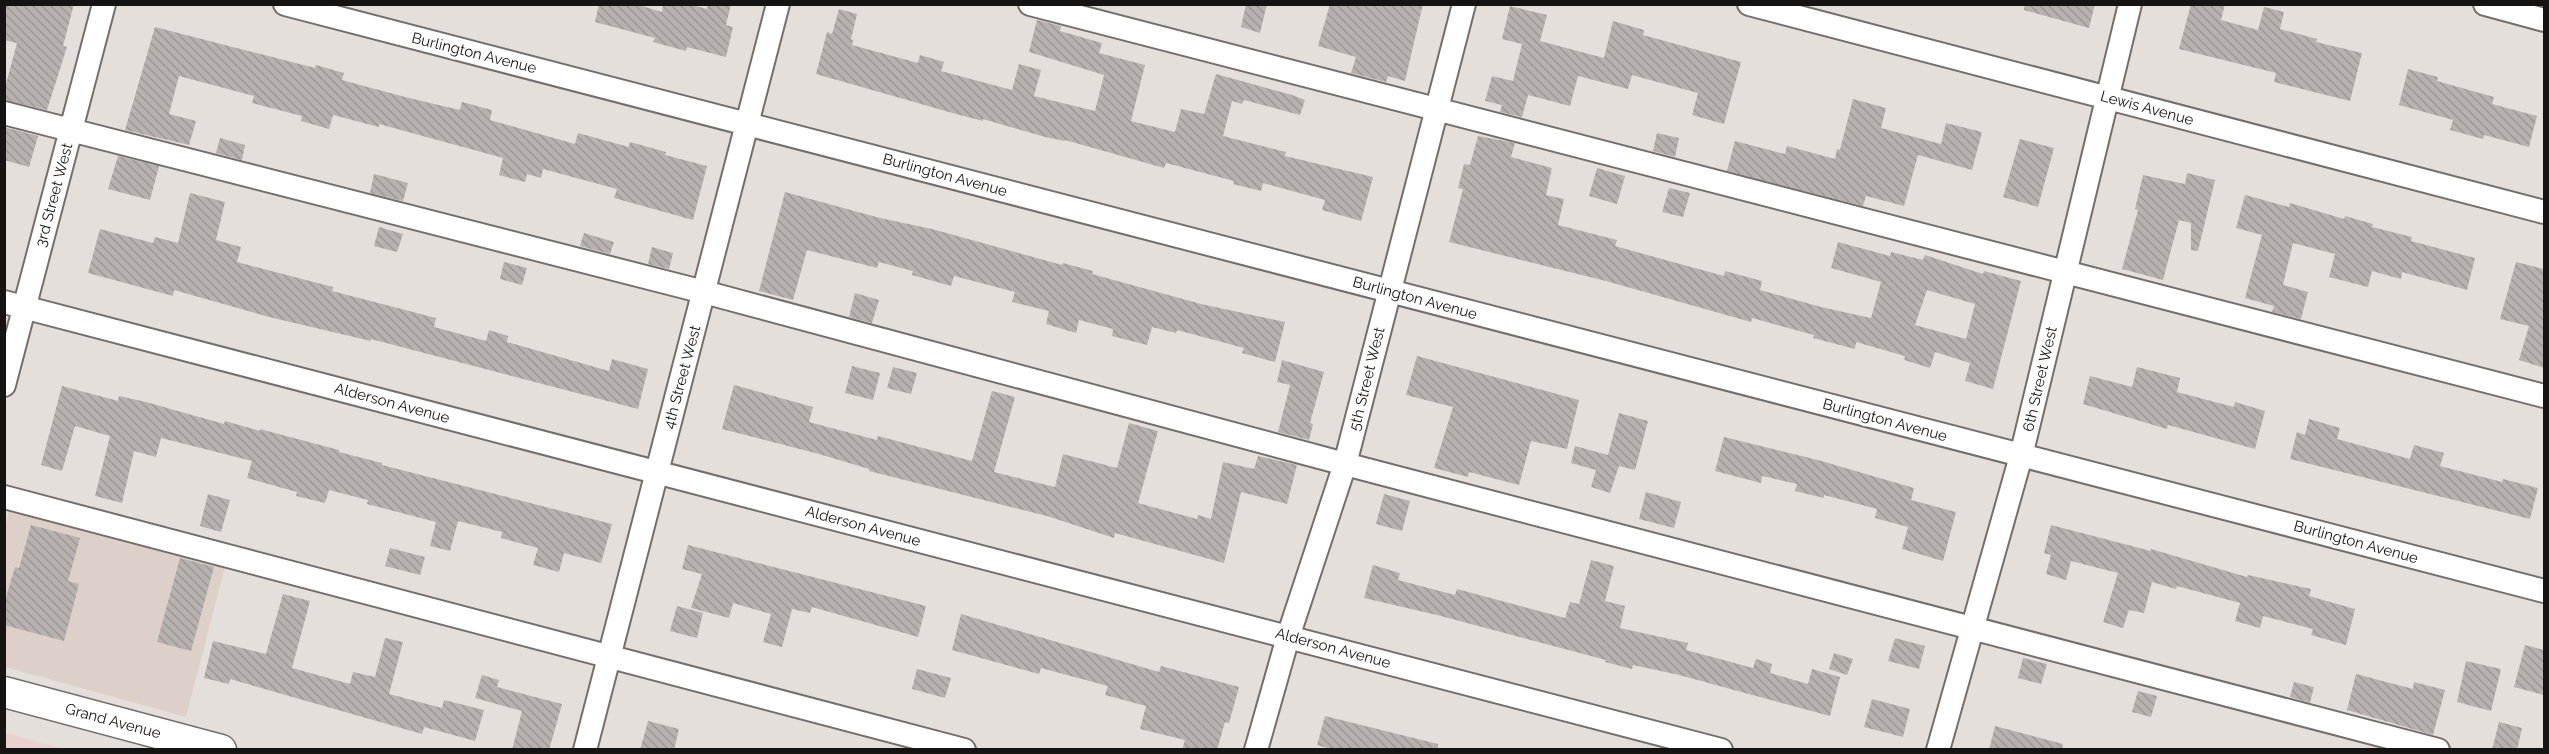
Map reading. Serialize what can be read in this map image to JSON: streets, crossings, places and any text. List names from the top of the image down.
{
  "streets": {
    "main road": ["Grand Avenue"],
    "street": [
      "Burlington Avenue",
      "Lewis Avenue",
      "3rd Street West",
      "4th Street West",
      "5th Street West",
      "6th Street West",
      "Alderson Avenue"
    ]
  },
  "crossings": [
    ["Burlington Avenue", "4th Street West"],
    ["Burlington Avenue", "5th Street West"],
    ["Burlington Avenue", "6th Street West"],
    ["Lewis Avenue", "6th Street West"],
    ["3rd Street West", "Alderson Avenue"],
    ["4th Street West", "Alderson Avenue"],
    ["5th Street West", "Alderson Avenue"]
  ]
}
